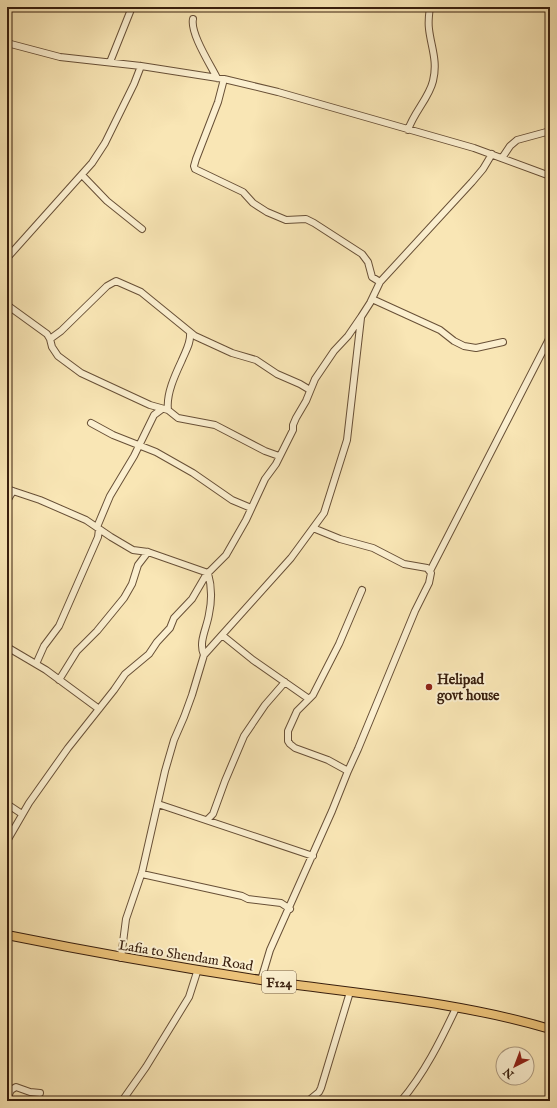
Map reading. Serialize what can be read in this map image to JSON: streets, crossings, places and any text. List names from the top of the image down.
{
  "streets": {
    "main road": ["Lafia to Shendam Road", "F124"]
  },
  "places": ["Helipad govt house"],
  "north": "bottom left"
}
